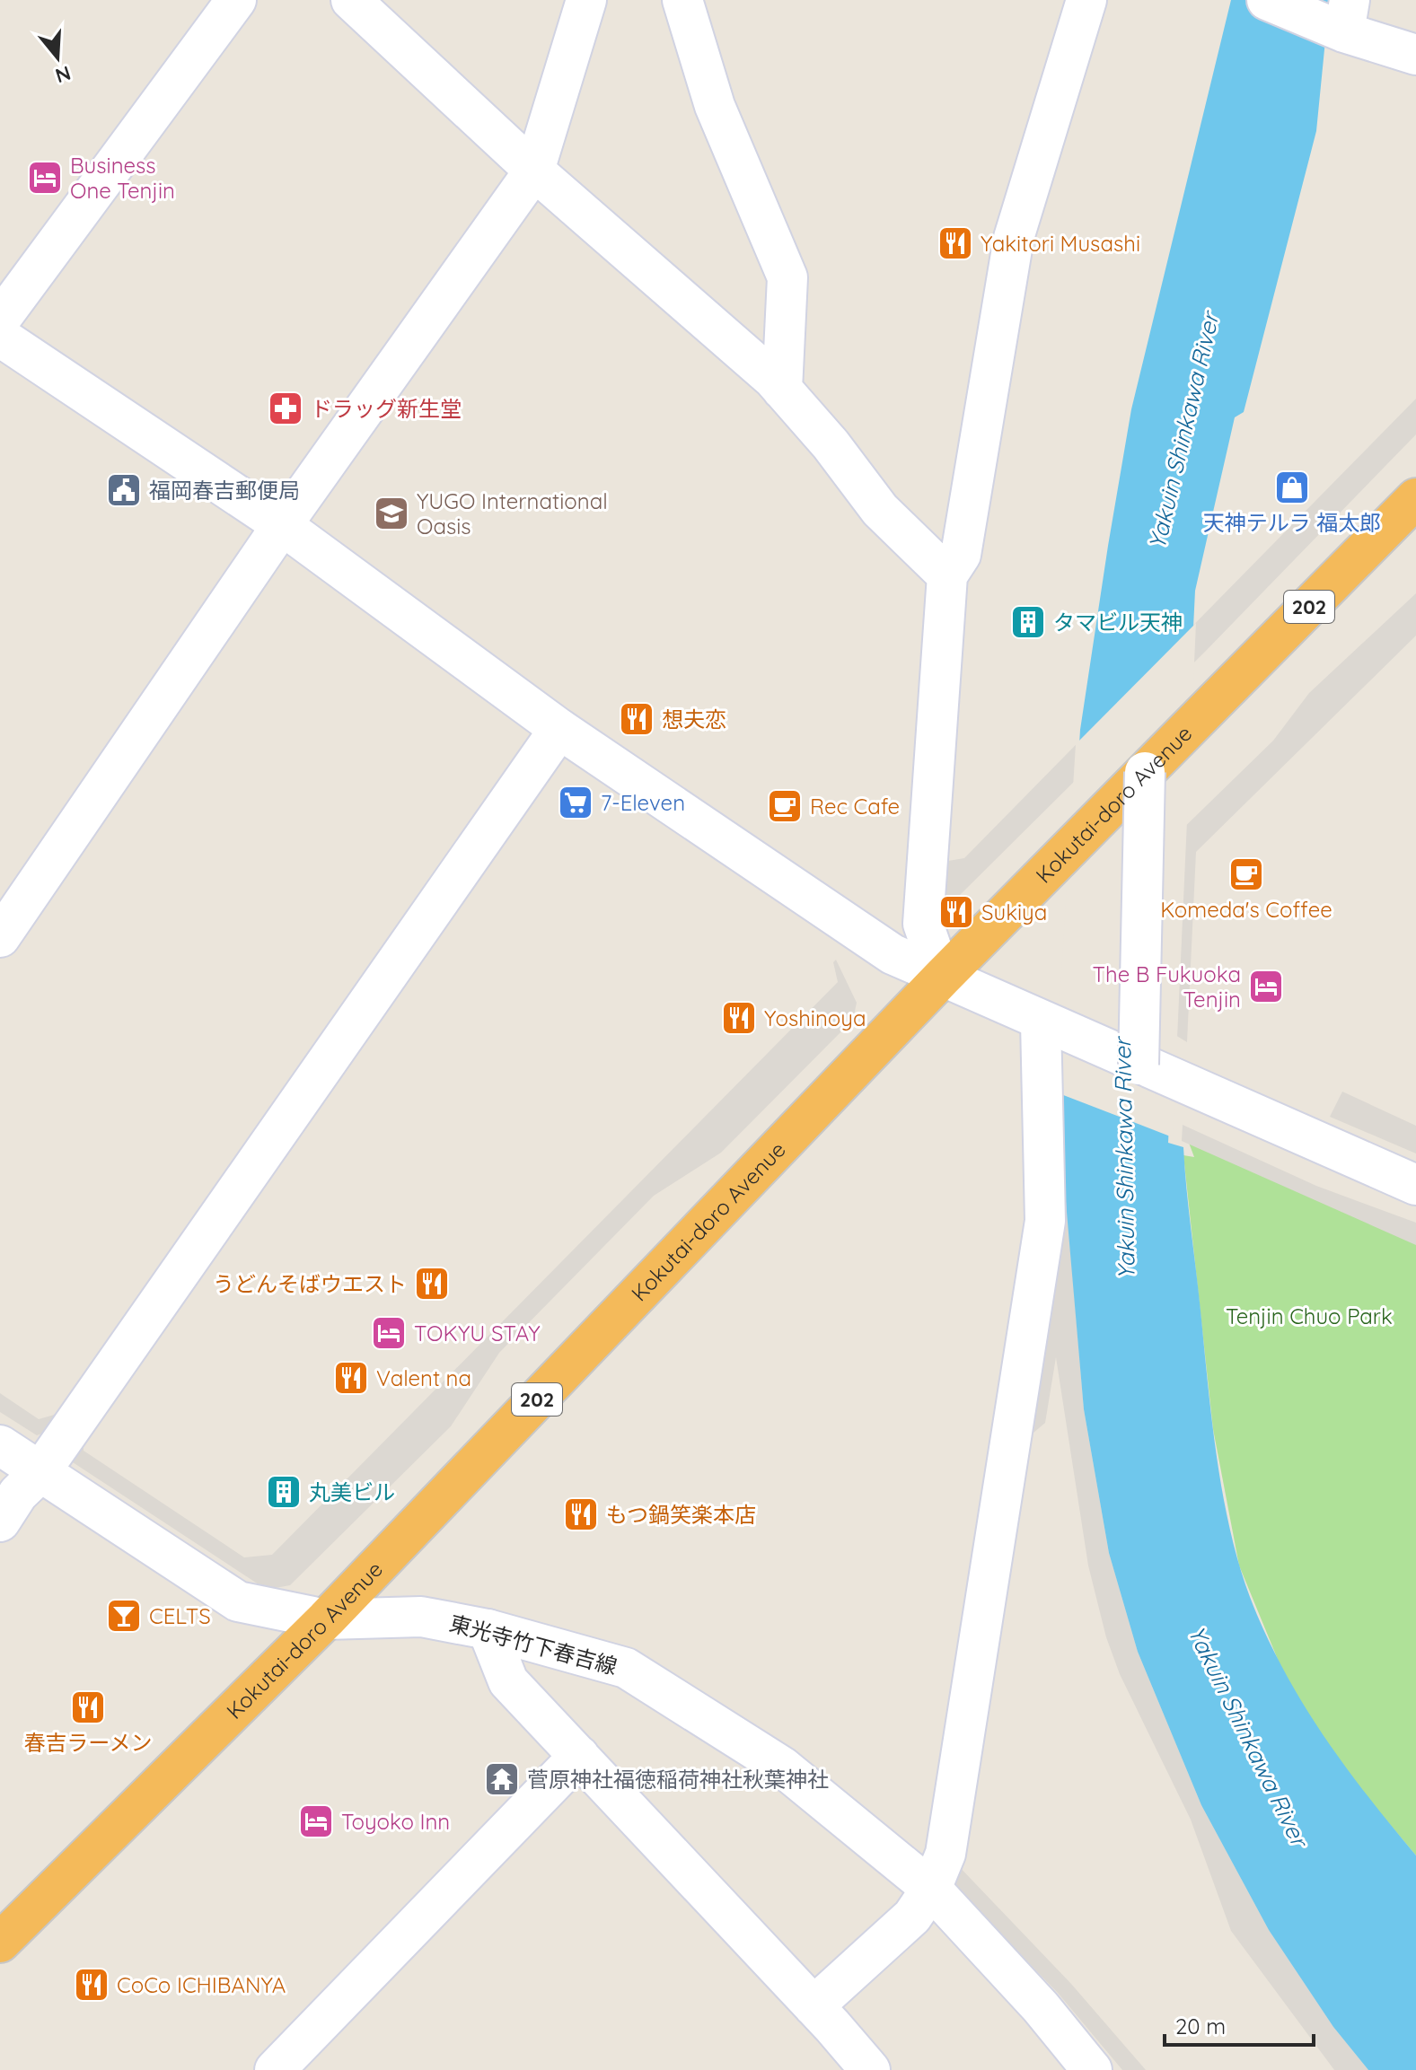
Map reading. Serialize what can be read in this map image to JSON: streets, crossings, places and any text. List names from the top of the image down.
{
  "streets": {
    "highway": ["202", "Kokutai-doro Avenue"],
    "street": ["東光寺竹下春吉線"]
  },
  "crossings": [
    ["Kokutai-doro Avenue", "東光寺竹下春吉線"]
  ],
  "water": ["Yakuin Shinkawa River"],
  "parks": ["Tenjin Chuo Park"],
  "places": {
    "hotel": [
      "Business One Tenjin",
      "The B Fukuoka Tenjin",
      "TOKYU STAY",
      "Toyoko Inn"
    ],
    "restaurant": [
      "Yakitori Musashi",
      "想夫恋",
      "Sukiya",
      "Yoshinoya",
      "うどんそばウエスト",
      "Valent na",
      "もつ鍋笑楽本店",
      "春吉ラーメン",
      "CoCo ICHIBANYA"
    ],
    "pharmacy": ["ドラッグ新生堂"],
    "shop": ["天神テルラ 福太郎"],
    "public building": ["福岡春吉郵便局"],
    "school or university": ["YUGO International Oasis"],
    "building": ["タマビル天神", "丸美ビル"],
    "supermarket": ["7-Eleven"],
    "cafe": ["Rec Cafe", "Komeda's Coffee"],
    "bar": ["CELTS"],
    "temple": ["菅原神社福徳稲荷神社秋葉神社"]
  },
  "scale_bar": "20 m",
  "north": "bottom"
}
